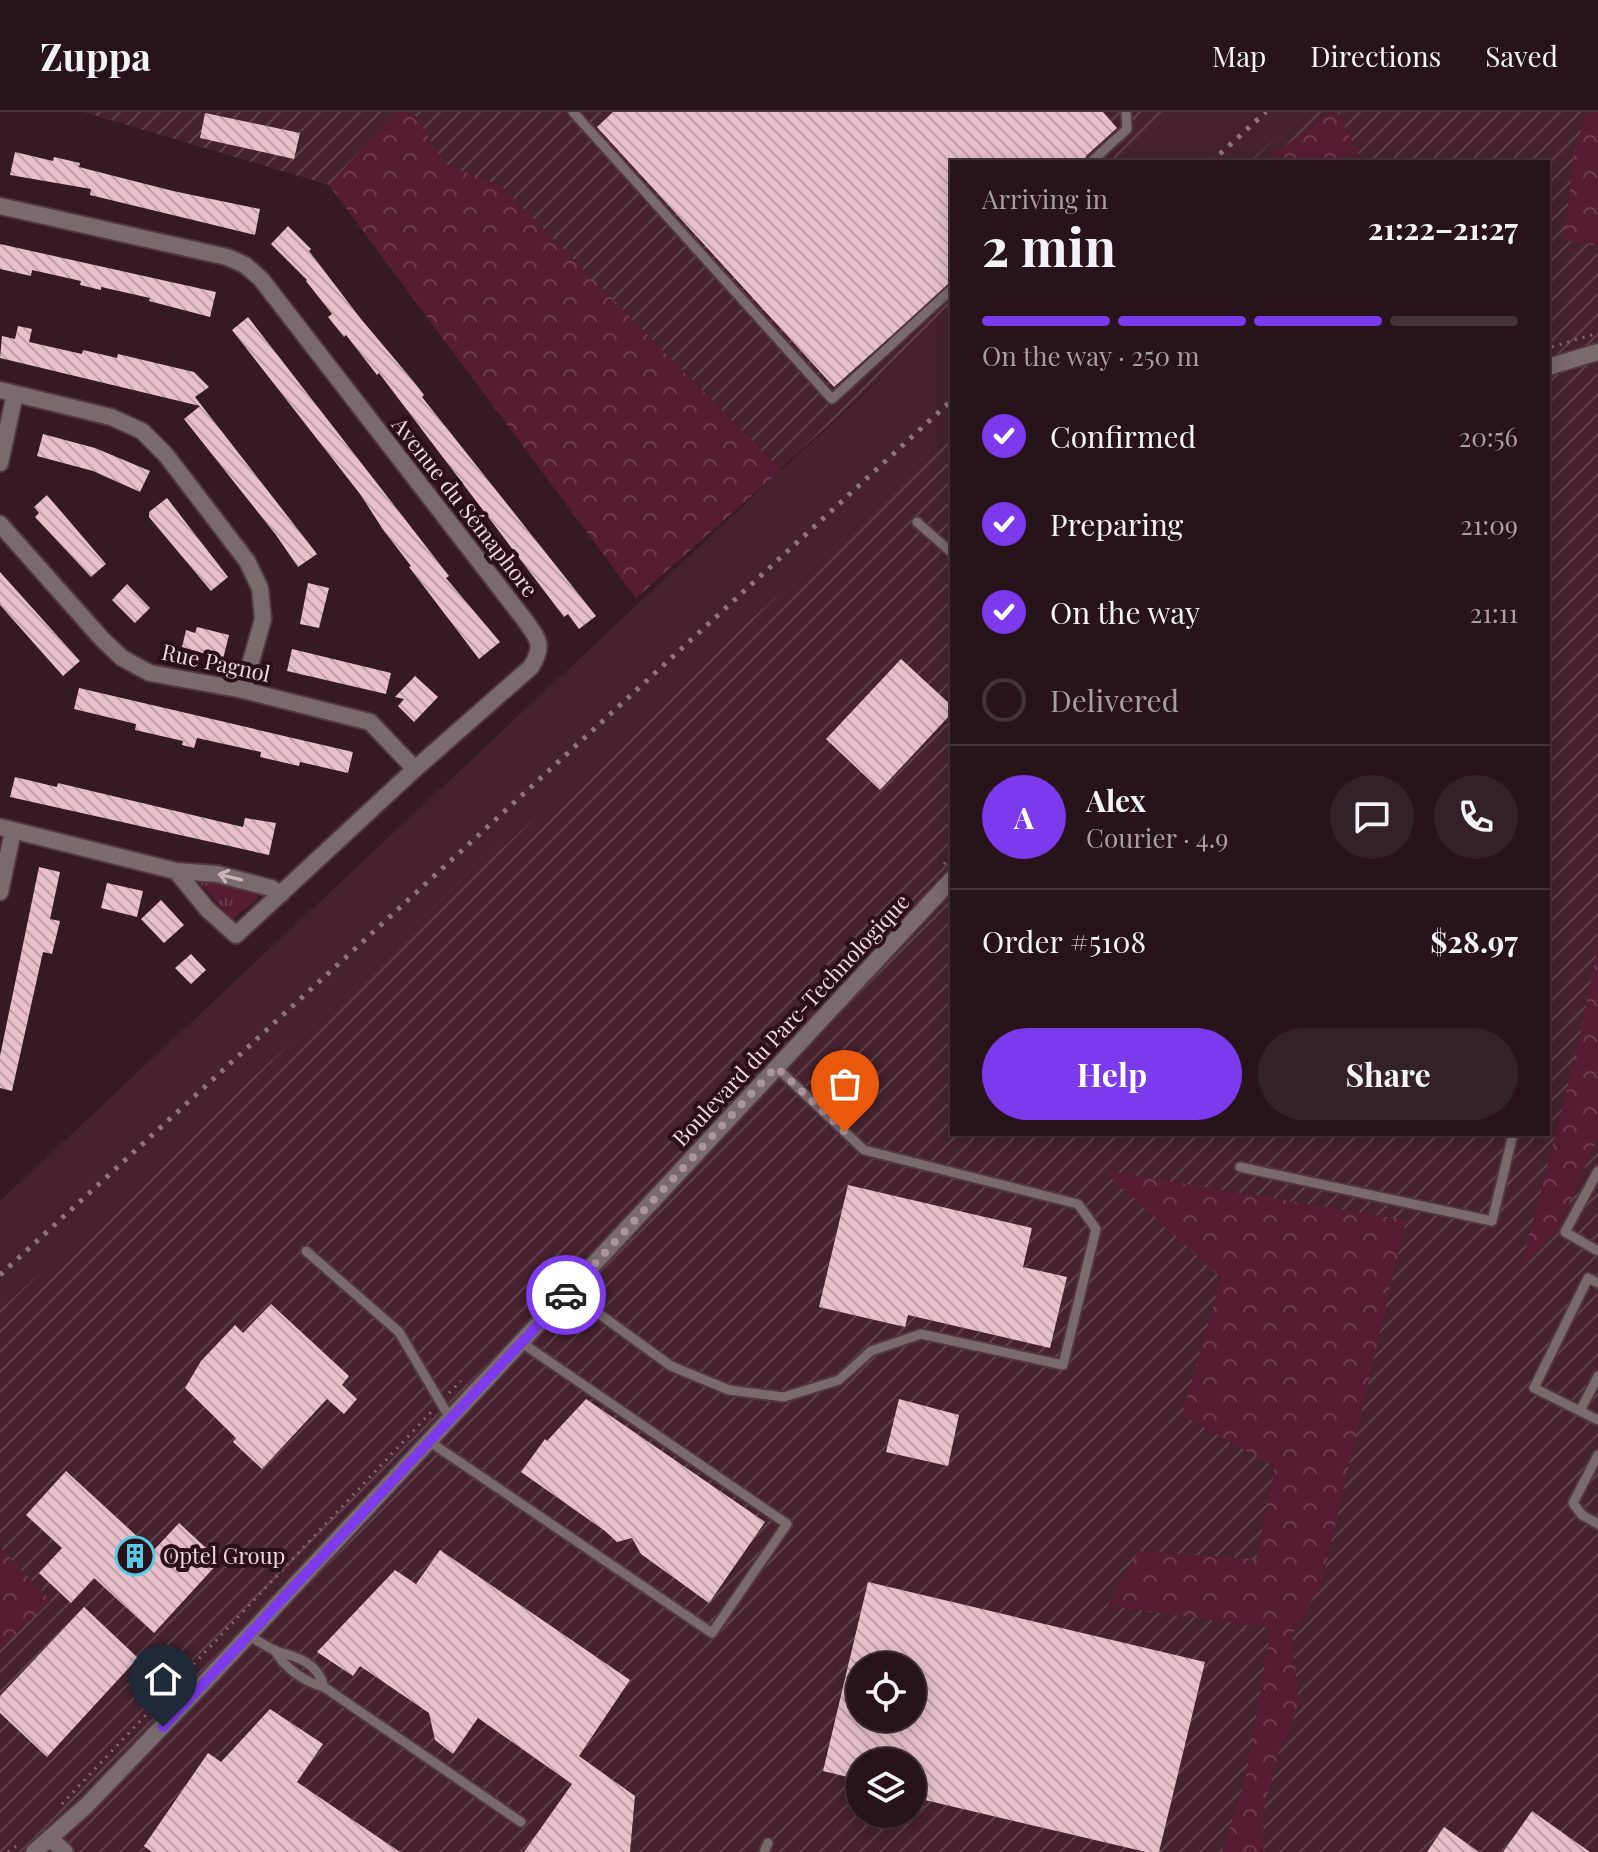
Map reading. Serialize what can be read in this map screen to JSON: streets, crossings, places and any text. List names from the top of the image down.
{
  "streets": {
    "street": ["Avenue du Sémaphore", "Rue Pagnol", "Boulevard du Parc-Technologique"]
  },
  "crossings": [
    ["Avenue du Sémaphore", "Rue Pagnol"]
  ],
  "places": {
    "building": ["Optel Group"]
  },
  "page": {
    "header": "Zuppa",
    "nav": ["Map", "Directions", "Saved"],
    "heading": ["2 min", "Arriving in", "21:22–21:27"],
    "panel": [
      "Alex",
      "Courier · 4.9",
      "Order #5108",
      "$28.97"
    ],
    "bar": "On the way · 250 m",
    "list": [
      ["Confirmed", "20:56"],
      ["Preparing", "21:09"],
      ["On the way", "21:11"],
      "Delivered"
    ],
    "round": "A",
    "buttons": ["Help", "Share"]
  }
}
